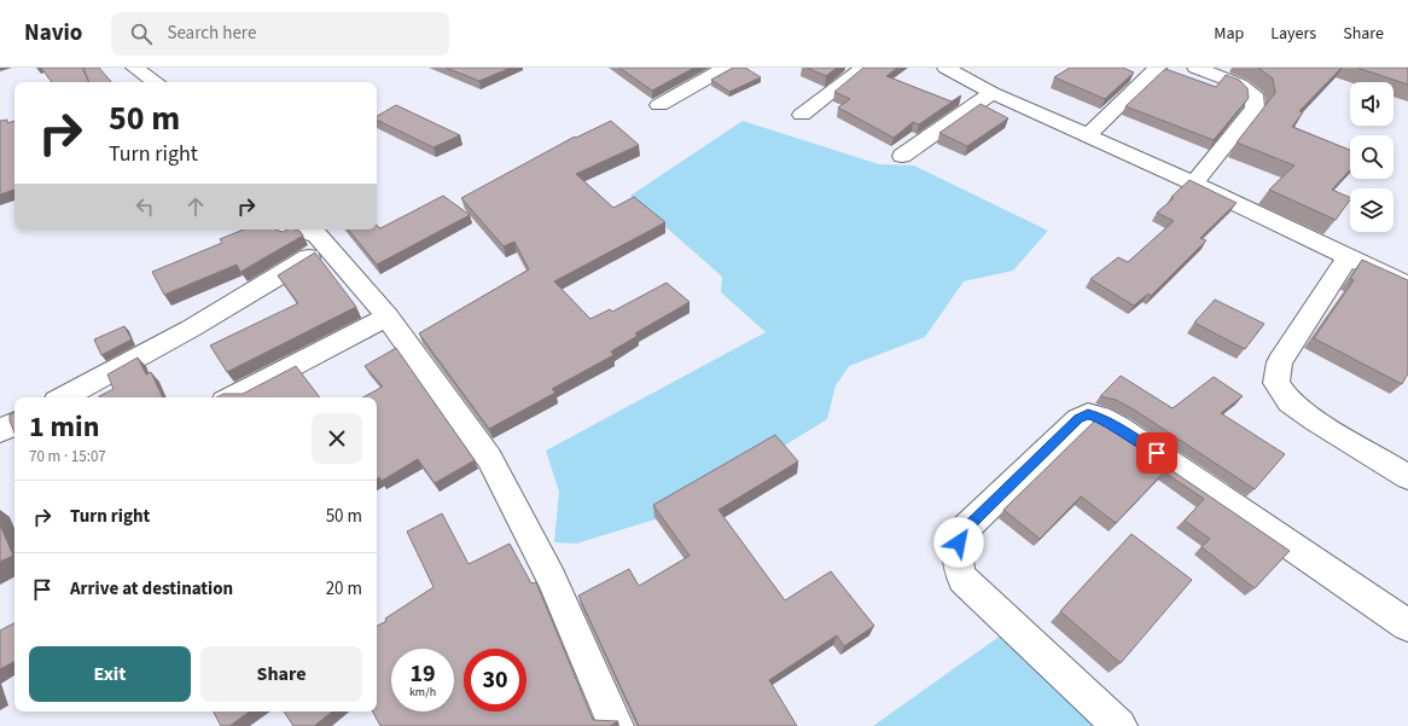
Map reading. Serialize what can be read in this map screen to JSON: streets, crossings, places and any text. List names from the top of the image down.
{
  "page": {
    "header": "Navio",
    "search": "Search here",
    "nav": ["Map", "Layers", "Share"],
    "turn": ["50 m", "Turn right"],
    "heading": ["1 min", "70 m · 15:07"],
    "list": [
      {
        "name": "Turn right",
        "value": "50 m"
      },
      {
        "name": "Arrive at destination",
        "value": "20 m"
      }
    ],
    "buttons": ["Exit", "Share"],
    "speed": "19 km/h",
    "limit": "30"
  }
}
